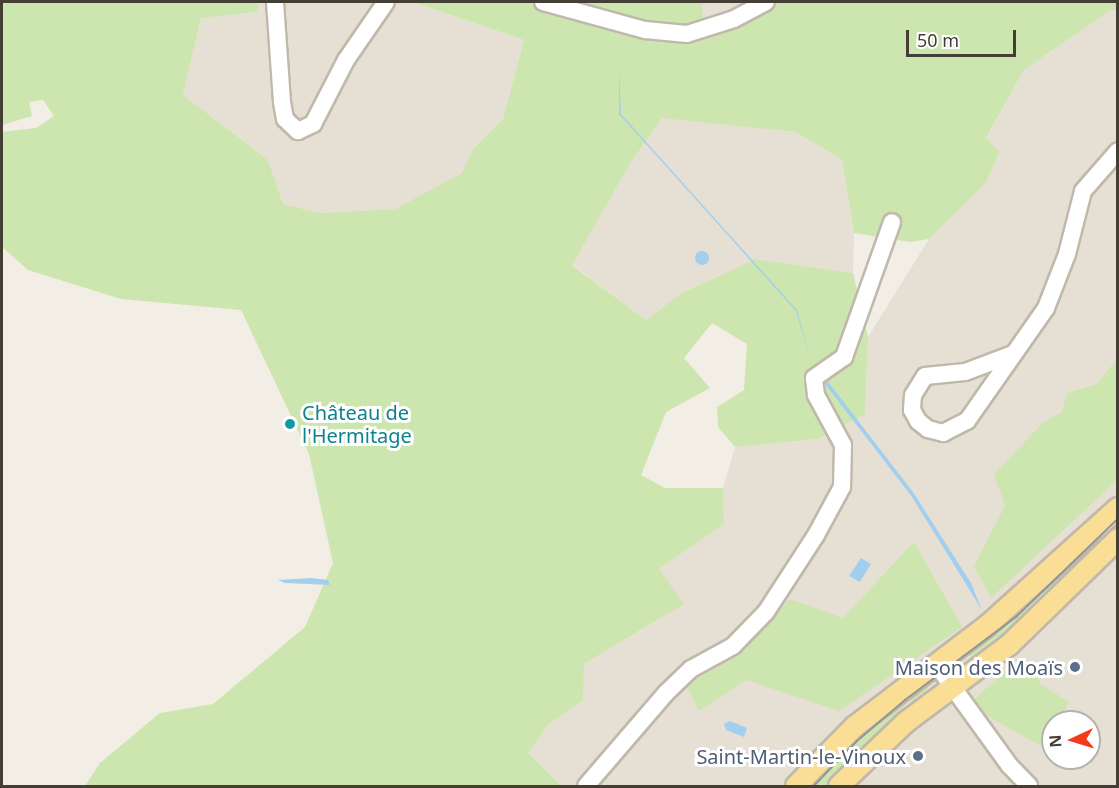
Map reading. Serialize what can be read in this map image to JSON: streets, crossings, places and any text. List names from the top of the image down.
{
  "places": ["Château de l'Hermitage", "Maison des Moaïs", "Saint-Martin-le-Vinoux"],
  "scale_bar": "50 m",
  "north": "left"
}
